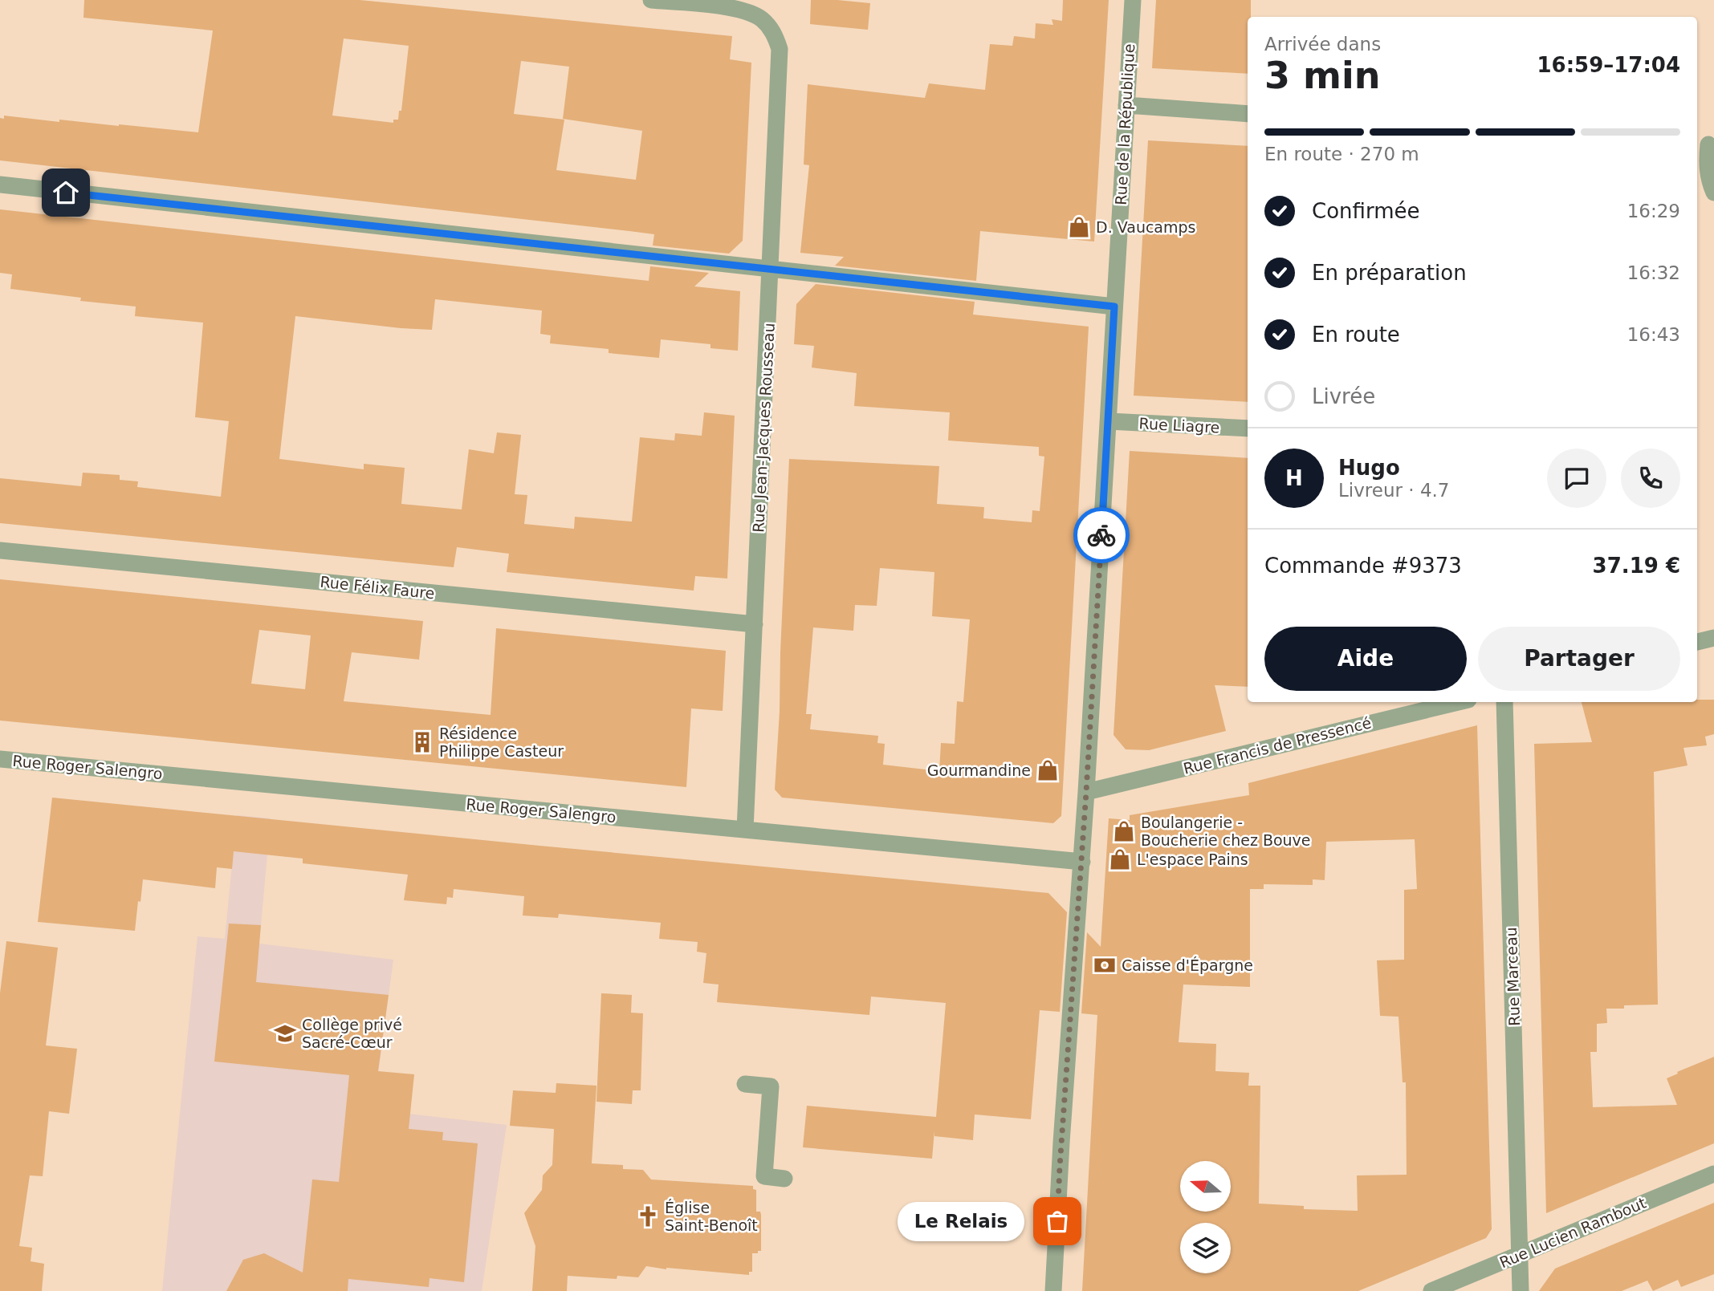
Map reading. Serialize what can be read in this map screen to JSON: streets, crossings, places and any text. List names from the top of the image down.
{
  "streets": {
    "street": [
      "Rue de la République",
      "Rue Liagre",
      "Rue Jean-Jacques Rousseau",
      "Rue Félix Faure",
      "Rue Francis de Pressencé",
      "Rue Roger Salengro",
      "Rue Marceau",
      "Rue Lucien Rambout"
    ]
  },
  "crossings": [
    ["Rue de la République", "Rue Liagre"],
    ["Rue de la République", "Rue Francis de Pressencé"],
    ["Rue de la République", "Rue Roger Salengro"],
    ["Rue Jean-Jacques Rousseau", "Rue Félix Faure"],
    ["Rue Jean-Jacques Rousseau", "Rue Roger Salengro"],
    ["Rue Marceau", "Rue Lucien Rambout"]
  ],
  "places": {
    "shop": [
      "D. Vaucamps",
      "Gourmandine",
      "Boulangerie - Boucherie chez Bouve",
      "L'espace Pains"
    ],
    "building": ["Résidence Philippe Casteur"],
    "bank": ["Caisse d'Épargne"],
    "school or university": ["Collège privé Sacré-Cœur"],
    "church": ["Église Saint-Benoît"],
    "other": ["Le Relais"]
  },
  "north": "left",
  "page": {
    "heading": ["3 min", "Arrivée dans", "16:59–17:04"],
    "panel": [
      "Hugo",
      "Livreur · 4.7",
      "Commande #9373",
      "37.19 €"
    ],
    "bar": "En route · 270 m",
    "list": [
      ["Confirmée", "16:29"],
      ["En préparation", "16:32"],
      ["En route", "16:43"],
      "Livrée"
    ],
    "round": "H",
    "buttons": ["Aide", "Partager"],
    "bubble": "Le Relais"
  }
}
